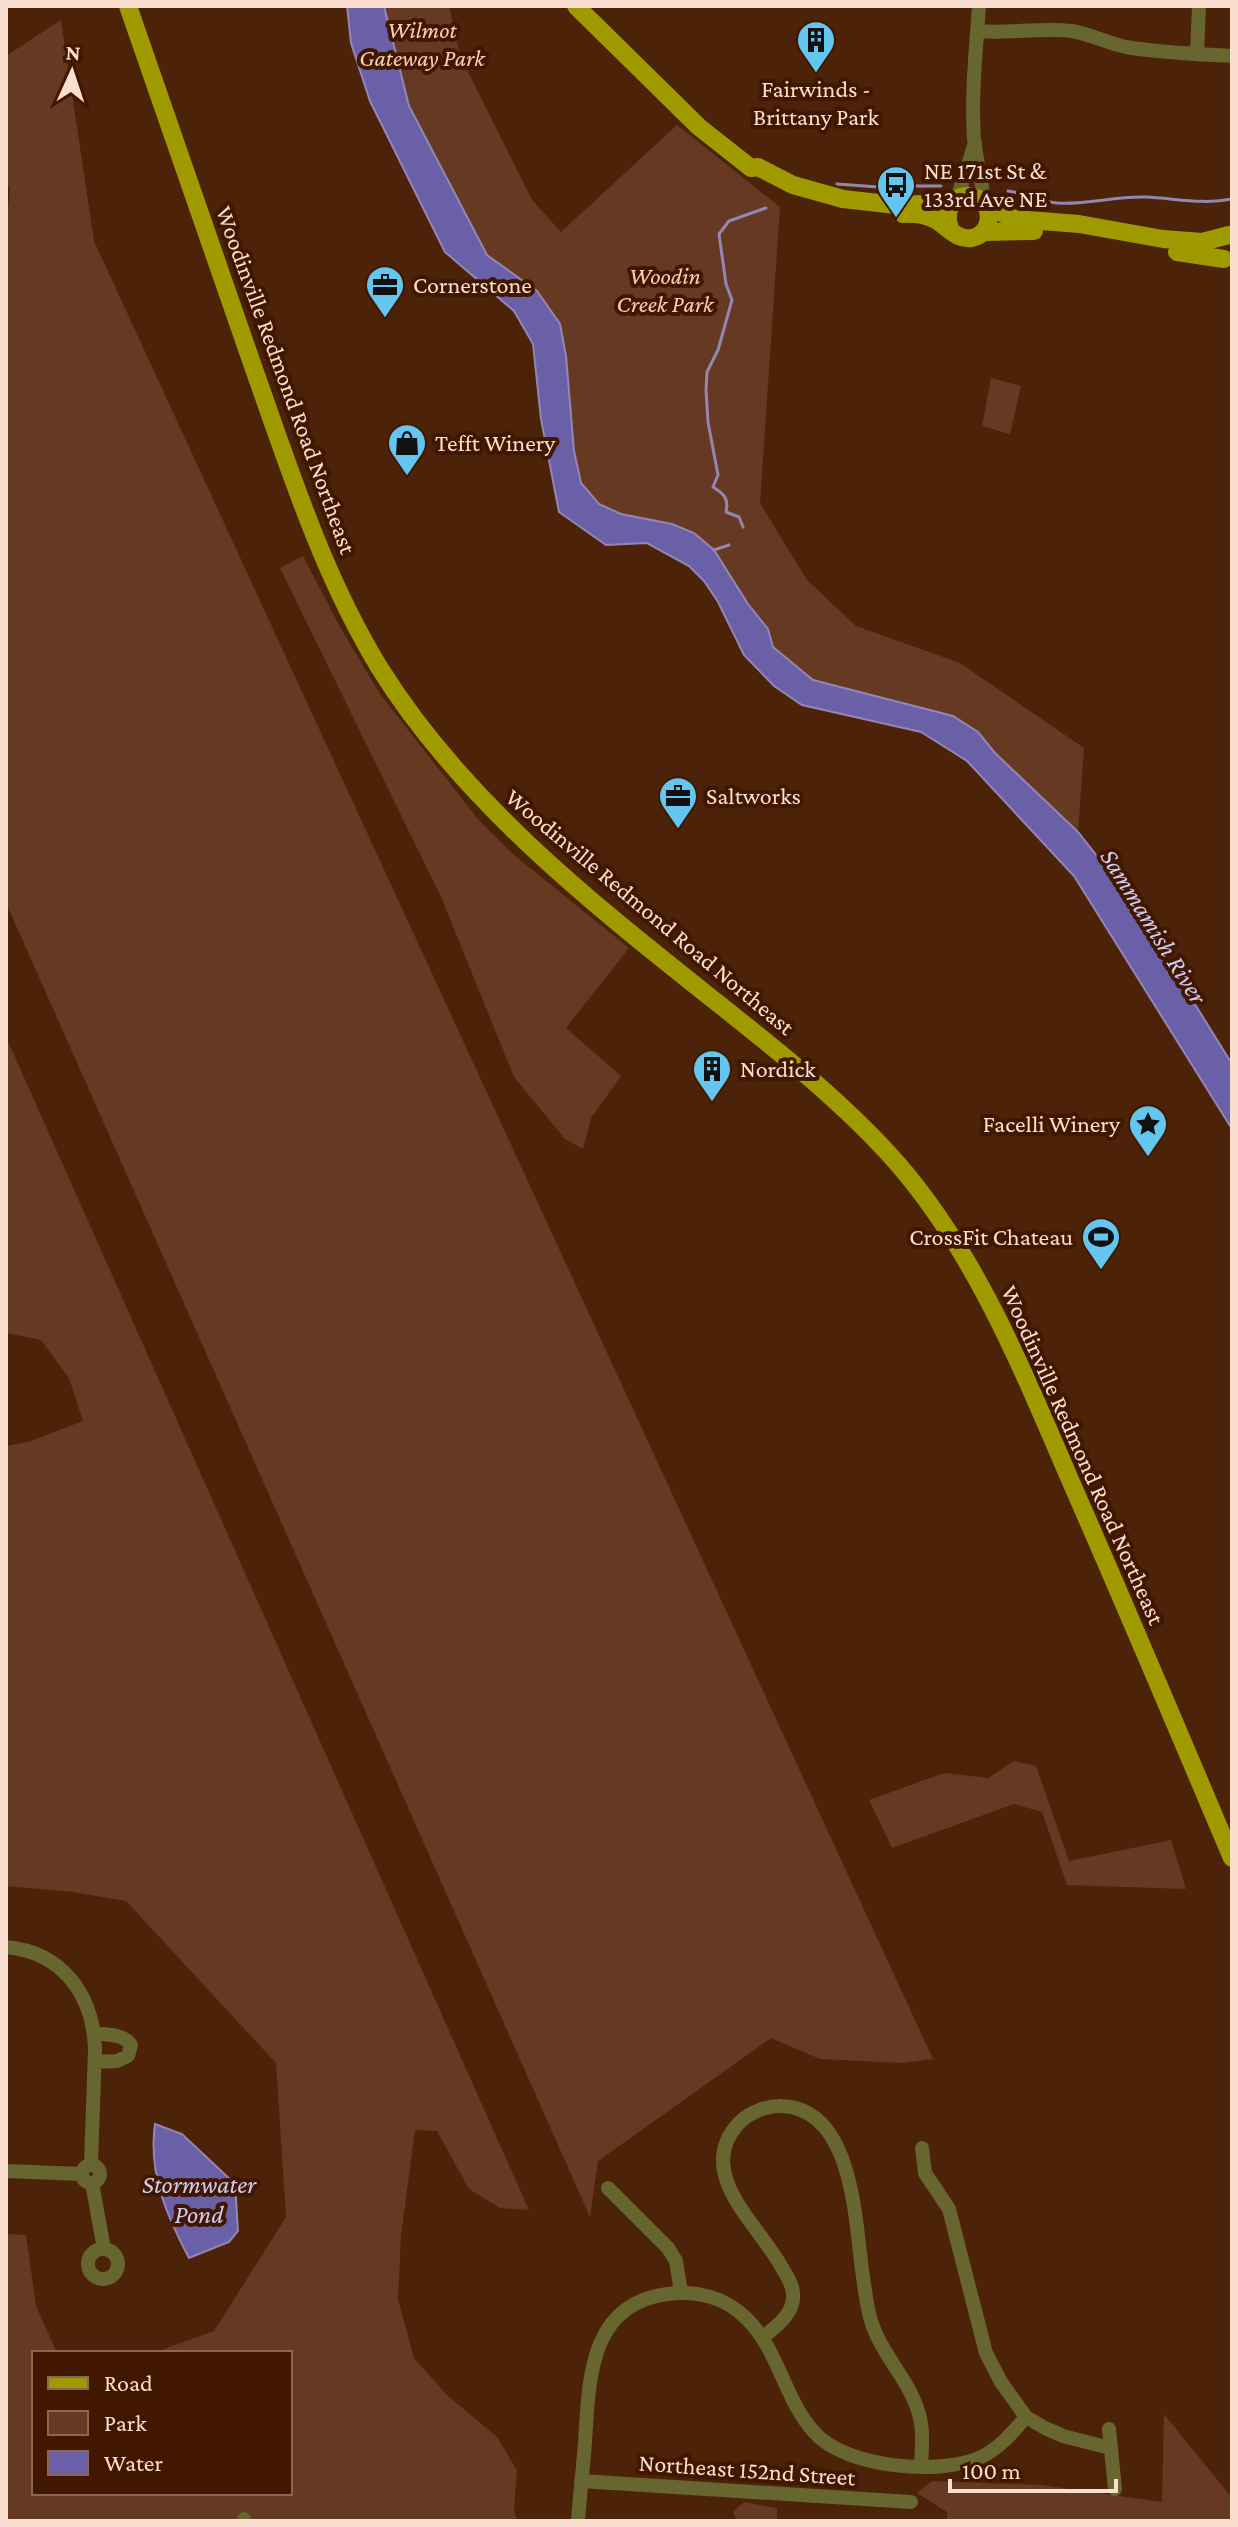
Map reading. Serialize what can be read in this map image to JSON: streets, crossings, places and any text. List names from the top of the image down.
{
  "streets": {
    "main road": ["Woodinville Redmond Road Northeast"],
    "street": ["Northeast 152nd Street"]
  },
  "water": ["Sammamish River", "Stormwater Pond"],
  "parks": ["Wilmot Gateway Park", "Woodin Creek Park"],
  "places": {
    "building": ["Fairwinds - Brittany Park", "Nordick"],
    "bus stop": ["NE 171st St & 133rd Ave NE"],
    "office": ["Cornerstone", "Saltworks"],
    "shop": ["Tefft Winery"],
    "place": ["Facelli Winery"],
    "sports": ["CrossFit Chateau"]
  },
  "legend": ["Road", "Park", "Water"],
  "scale_bar": "100 m",
  "north": "top"
}
